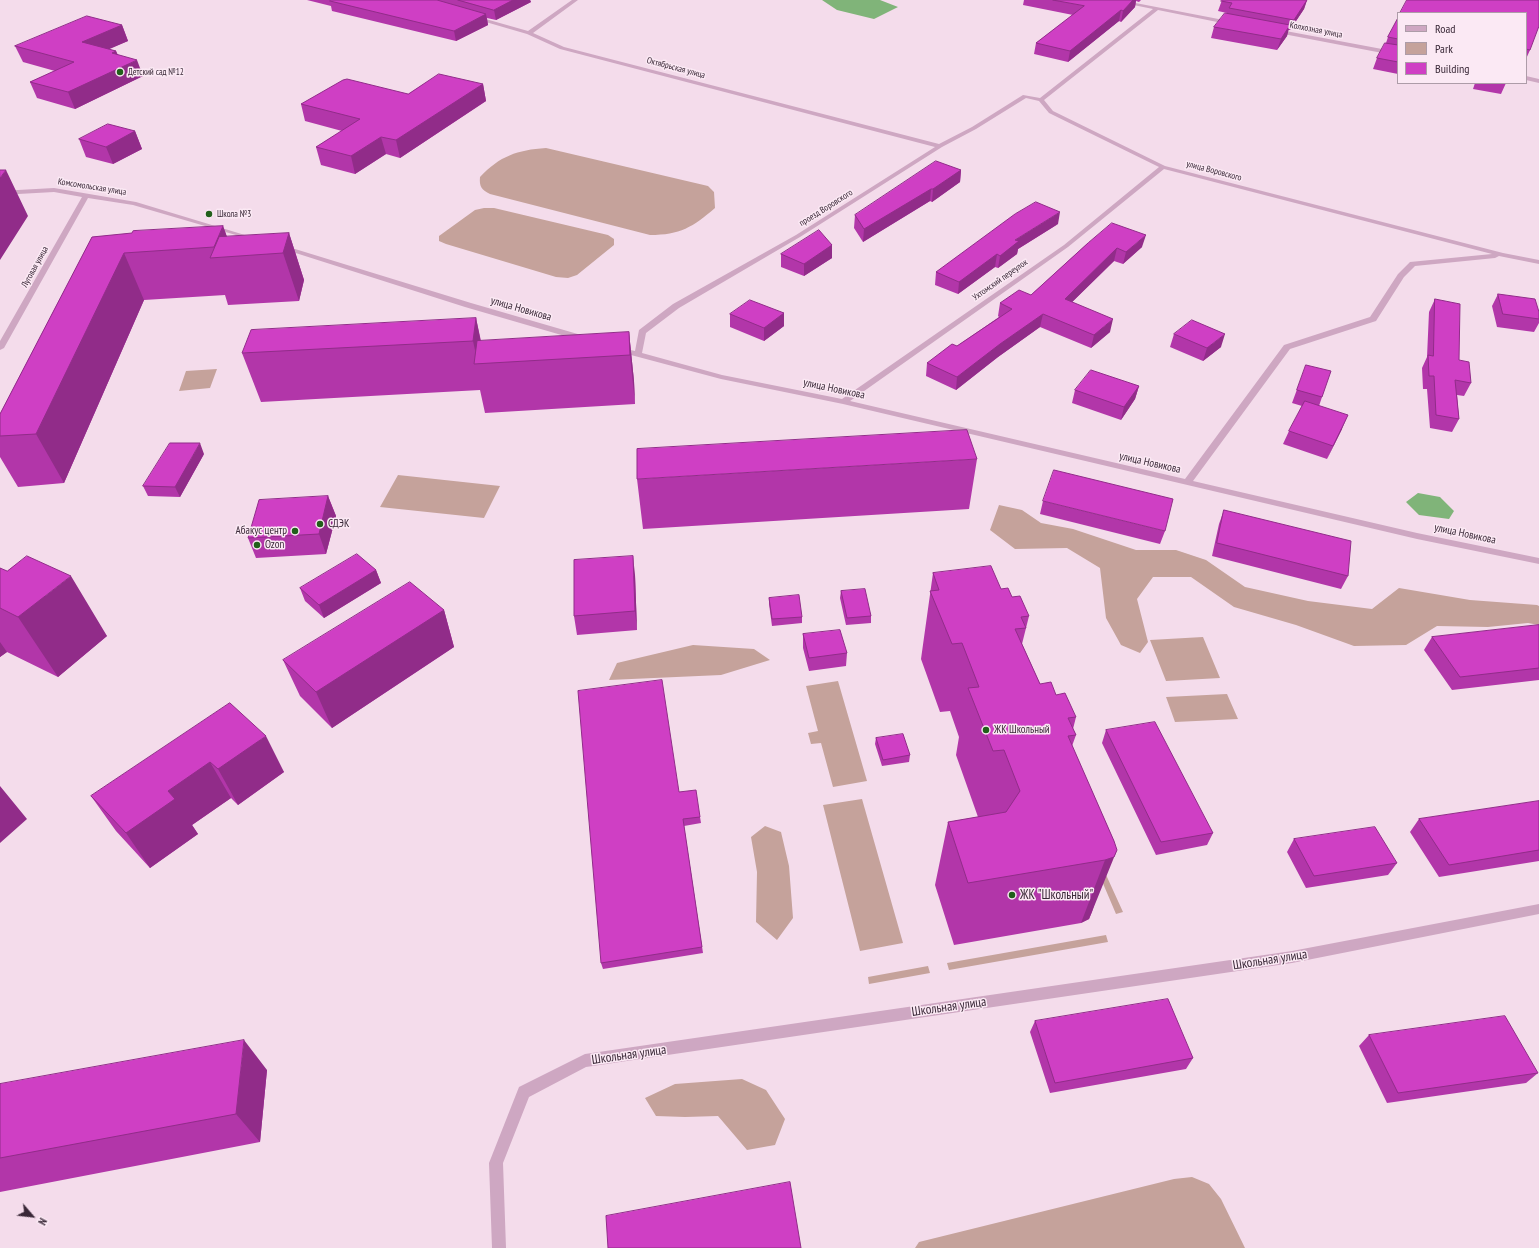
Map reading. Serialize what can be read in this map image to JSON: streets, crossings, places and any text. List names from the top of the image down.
{
  "streets": {
    "street": [
      "Колхозная улица",
      "Октябрьская улица",
      "улица Воровского",
      "Комсомольская улица",
      "проезд Воровского",
      "Луговая улица",
      "Ухтомский переулок",
      "улица Новикова",
      "Школьная улица"
    ]
  },
  "crossings": [
    ["Октябрьская улица", "проезд Воровского"],
    ["улица Воровского", "проезд Воровского"],
    ["улица Воровского", "Ухтомский переулок"],
    ["Комсомольская улица", "Луговая улица"],
    ["проезд Воровского", "улица Новикова"],
    ["Ухтомский переулок", "улица Новикова"]
  ],
  "places": [
    "Детский сад №12",
    "Школа №3",
    "СДЭК",
    "Абакус центр",
    "Ozon",
    "ЖК Школьный",
    "ЖК \"Школьный\""
  ],
  "legend": ["Road", "Park", "Building"],
  "north": "bottom right"
}
